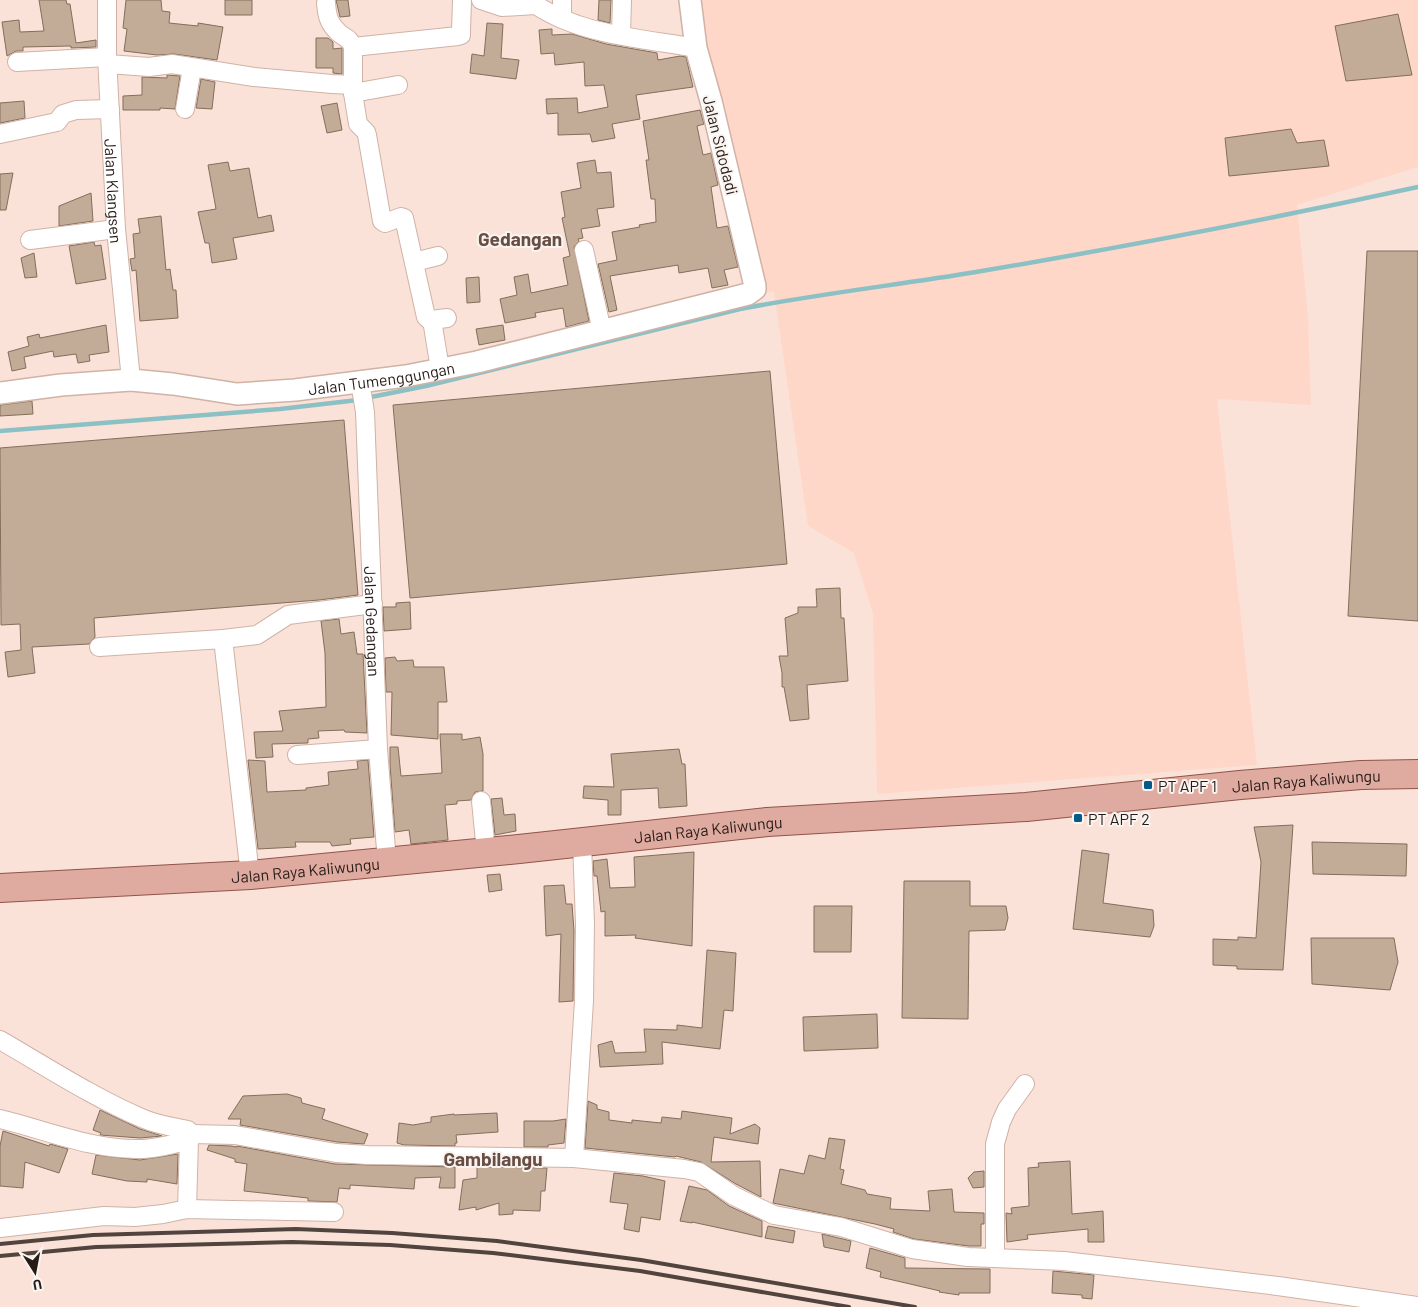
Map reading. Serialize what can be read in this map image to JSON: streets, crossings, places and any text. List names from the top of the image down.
{
  "streets": {
    "main road": ["Jalan Raya Kaliwungu"],
    "street": [
      "Jalan Sidodadi",
      "Jalan Klangsen",
      "Jalan Tumenggungan",
      "Jalan Gedangan"
    ]
  },
  "crossings": [
    ["Jalan Sidodadi", "Jalan Tumenggungan"],
    ["Jalan Klangsen", "Jalan Tumenggungan"],
    ["Jalan Tumenggungan", "Jalan Gedangan"],
    ["Jalan Gedangan", "Jalan Raya Kaliwungu"]
  ],
  "districts": ["Gedangan", "Gambilangu"],
  "places": {
    "transit": ["PT APF 1", "PT APF 2"]
  },
  "north": "bottom"
}
